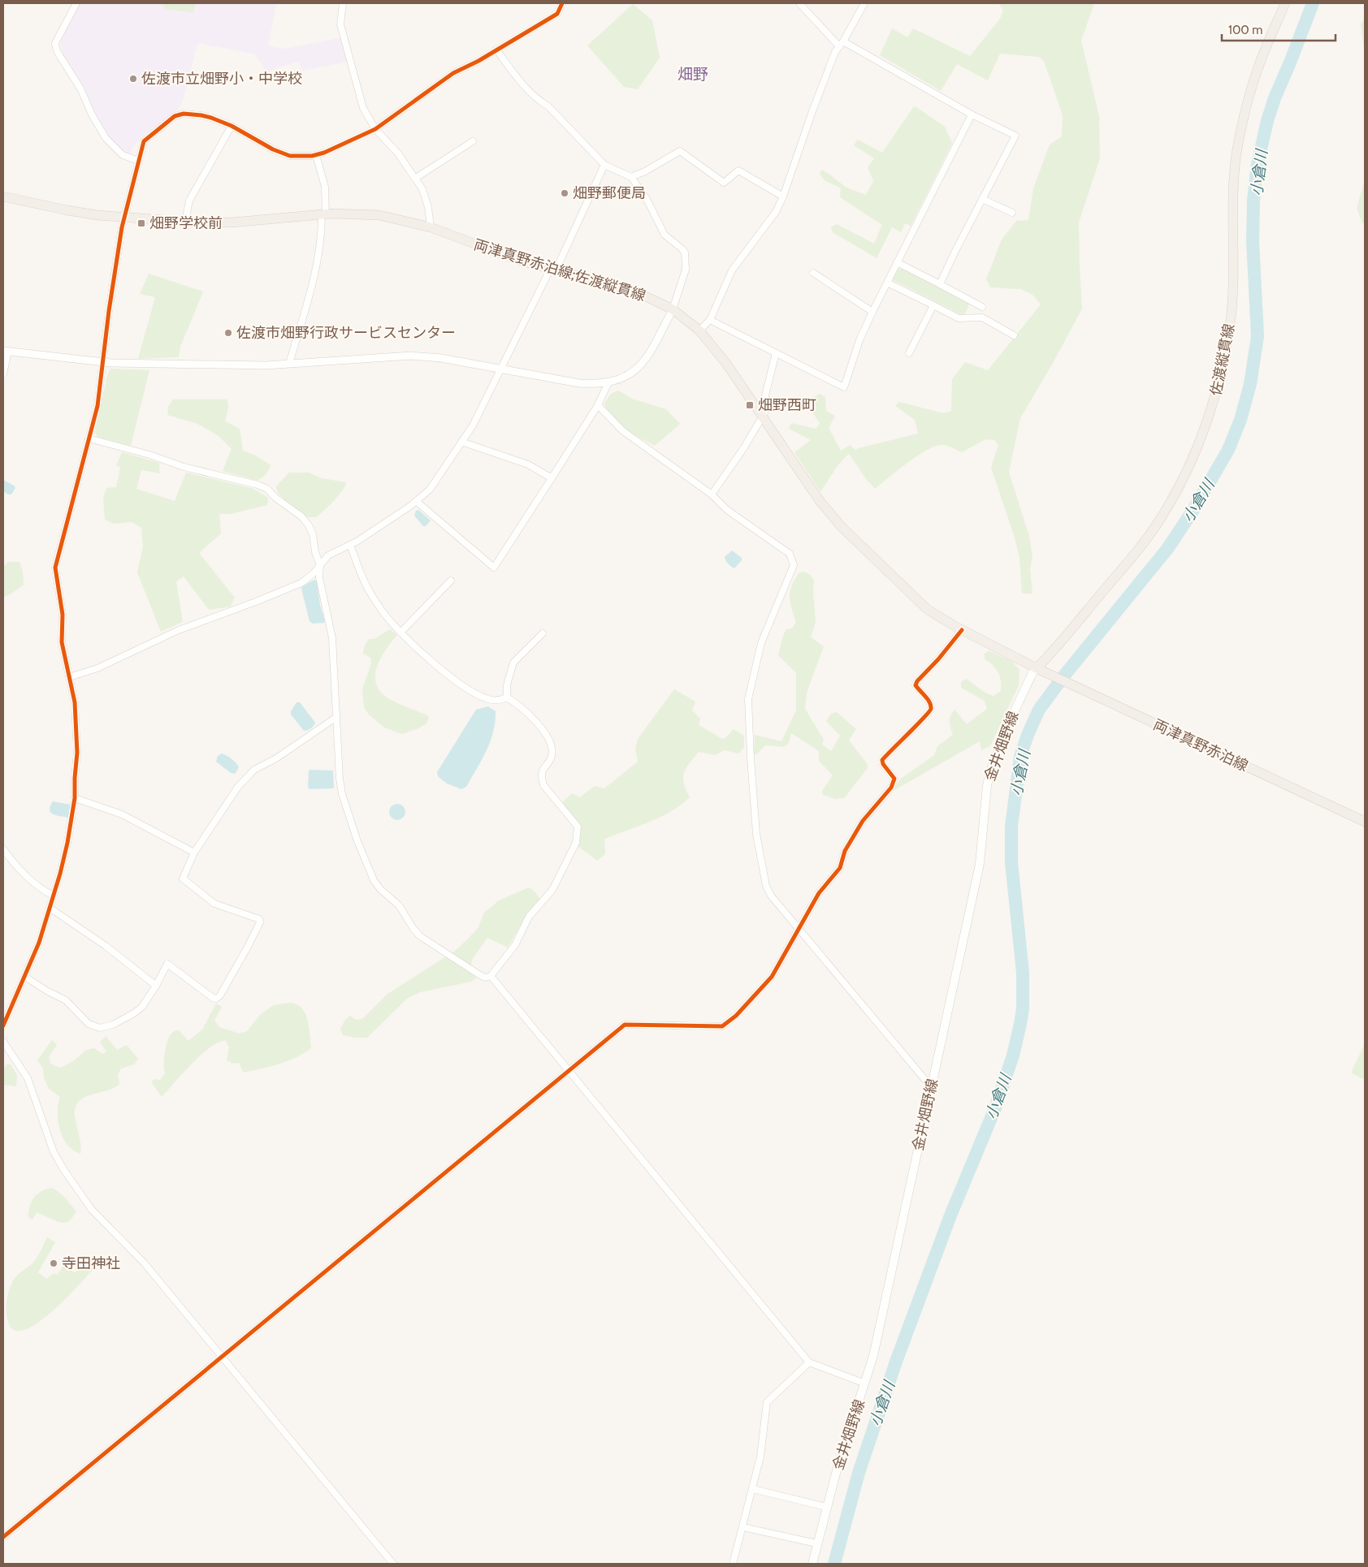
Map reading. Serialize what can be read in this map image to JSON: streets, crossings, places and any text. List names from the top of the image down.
{
  "streets": {
    "main road": [
      "両津真野赤泊線;佐渡縦貫線",
      "佐渡縦貫線",
      "両津真野赤泊線",
      "金井畑野線"
    ]
  },
  "crossings": [
    ["両津真野赤泊線;佐渡縦貫線", "佐渡縦貫線"],
    ["両津真野赤泊線;佐渡縦貫線", "両津真野赤泊線"],
    ["両津真野赤泊線;佐渡縦貫線", "金井畑野線"],
    ["佐渡縦貫線", "両津真野赤泊線"],
    ["佐渡縦貫線", "金井畑野線"],
    ["両津真野赤泊線", "金井畑野線"]
  ],
  "districts": ["畑野"],
  "water": ["小倉川"],
  "places": {
    "other": [
      "佐渡市立畑野小・中学校",
      "畑野郵便局",
      "佐渡市畑野行政サービスセンター",
      "寺田神社"
    ],
    "transit": ["畑野学校前", "畑野西町"]
  },
  "scale_bar": "100 m"
}
